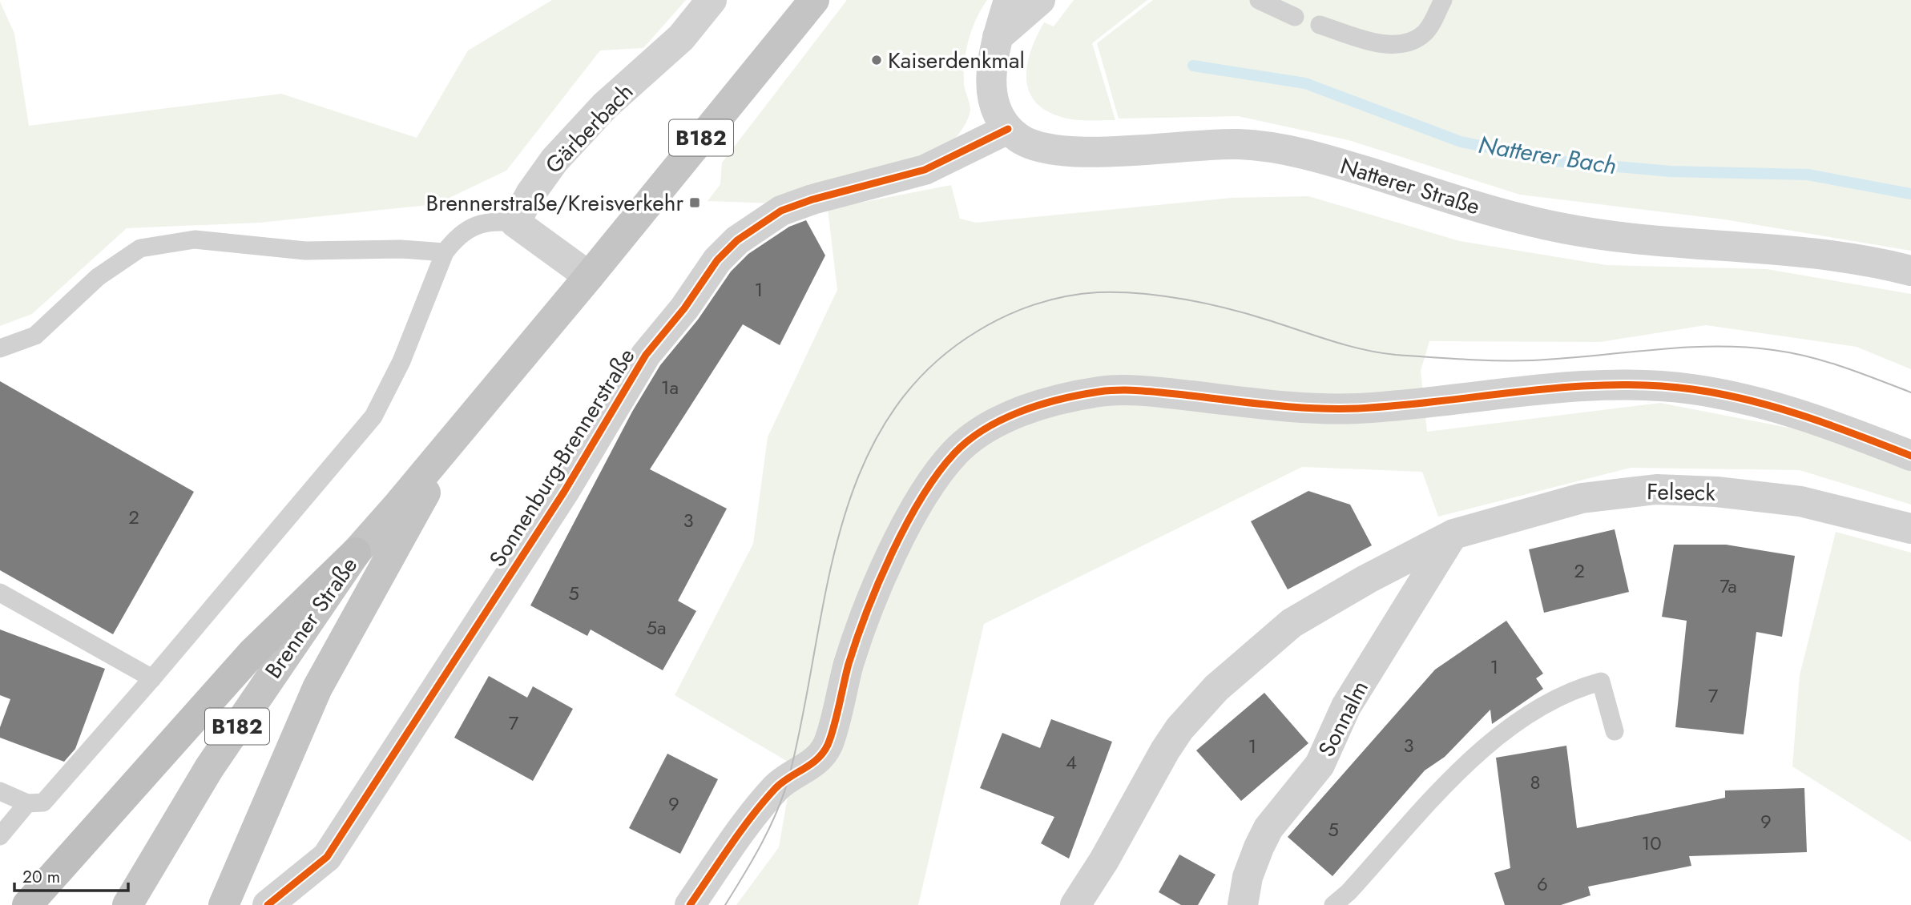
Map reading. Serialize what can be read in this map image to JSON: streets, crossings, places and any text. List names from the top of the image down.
{
  "streets": {
    "main road": ["B182", "Brenner Straße"],
    "street": [
      "Gärberbach",
      "Natterer Straße",
      "Sonnenburg-Brennerstraße",
      "Felseck",
      "Sonnalm"
    ]
  },
  "crossings": [
    ["Natterer Straße", "Sonnenburg-Brennerstraße"],
    ["Felseck", "Sonnalm"]
  ],
  "water": ["Natterer Bach"],
  "places": {
    "other": ["Kaiserdenkmal"],
    "transit": ["Brennerstraße/Kreisverkehr"]
  },
  "house_numbers": [
    "1",
    "1a",
    "2",
    "3",
    "2",
    "7a",
    "5",
    "5a",
    "1",
    "7",
    "7",
    "3",
    "1",
    "4",
    "8",
    "9",
    "9",
    "5",
    "10",
    "6"
  ],
  "scale_bar": "20 m"
}
